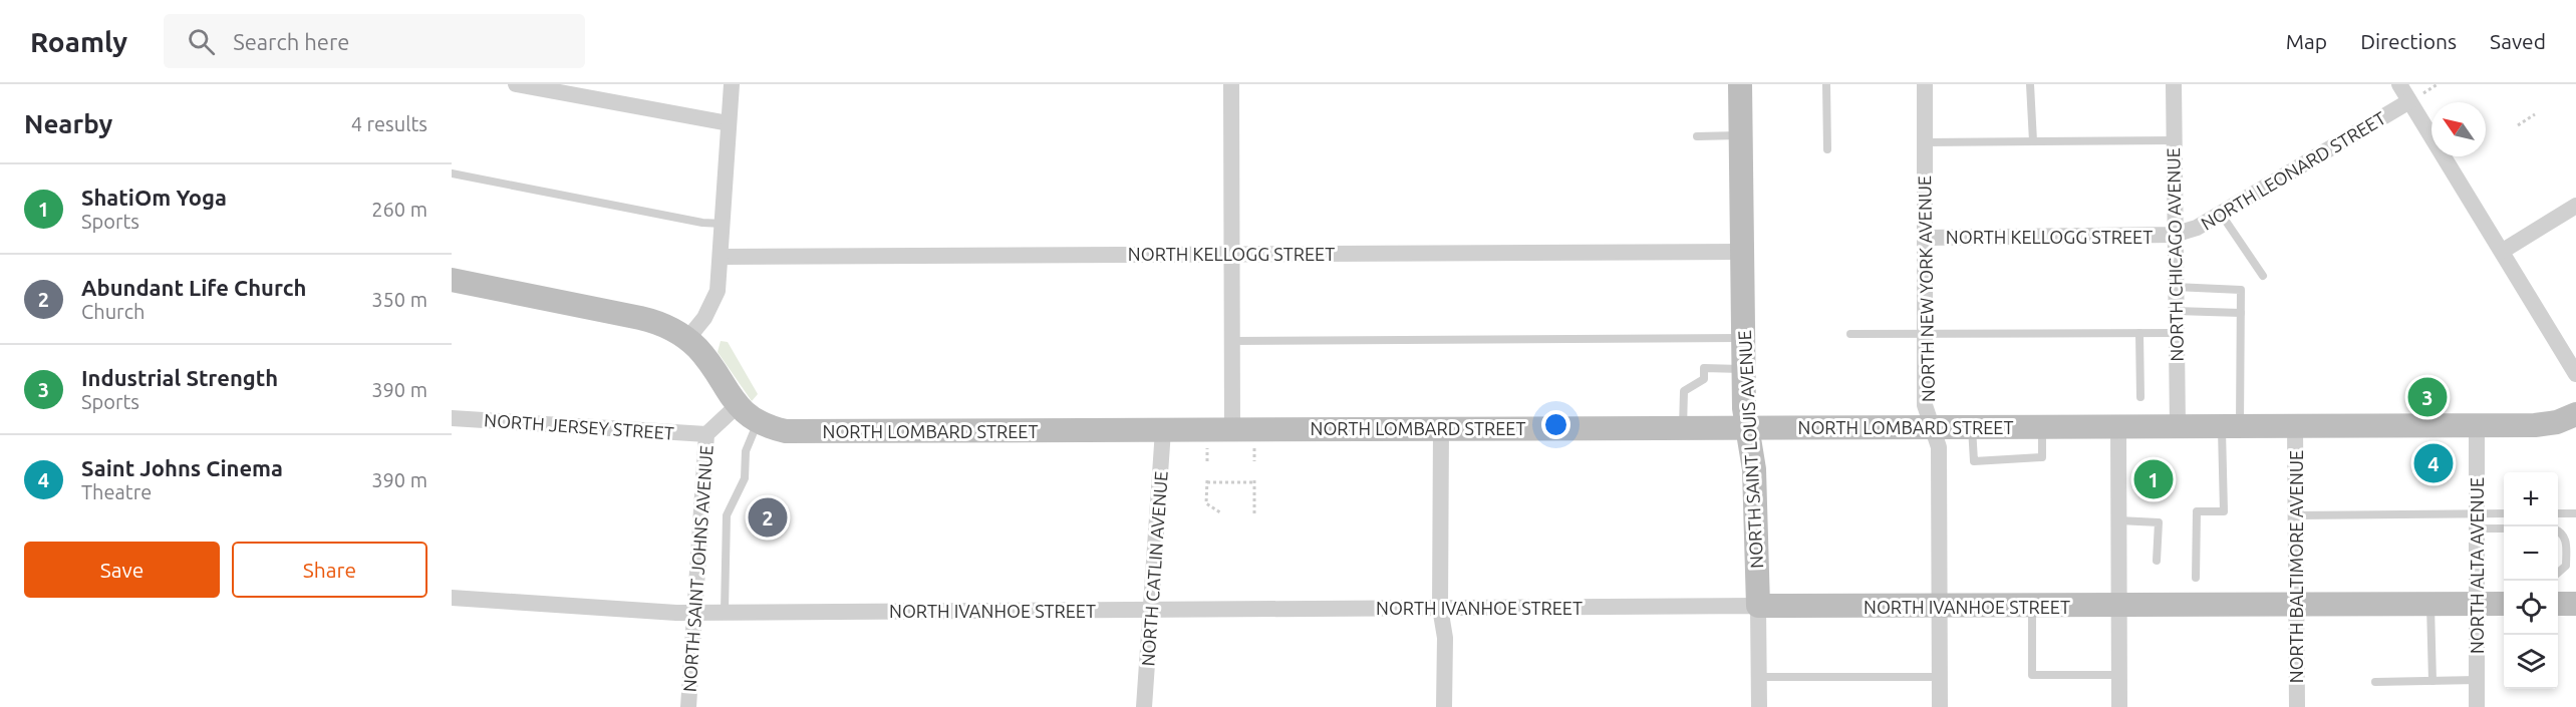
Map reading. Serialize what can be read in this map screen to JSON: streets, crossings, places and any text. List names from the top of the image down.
{
  "streets": {
    "main road": ["NORTH LOMBARD STREET", "NORTH SAINT LOUIS AVENUE", "NORTH IVANHOE STREET"],
    "street": [
      "NORTH LEONARD STREET",
      "NORTH KELLOGG STREET",
      "NORTH CHICAGO AVENUE",
      "NORTH NEW YORK AVENUE",
      "NORTH JERSEY STREET",
      "NORTH ALTA AVENUE",
      "NORTH BALTIMORE AVENUE",
      "NORTH SAINT JOHNS AVENUE",
      "NORTH CATLIN AVENUE"
    ]
  },
  "crossings": [
    ["NORTH LEONARD STREET", "NORTH KELLOGG STREET"],
    ["NORTH LEONARD STREET", "NORTH CHICAGO AVENUE"],
    ["NORTH KELLOGG STREET", "NORTH CHICAGO AVENUE"],
    ["NORTH KELLOGG STREET", "NORTH NEW YORK AVENUE"],
    ["NORTH KELLOGG STREET", "NORTH SAINT LOUIS AVENUE"],
    ["NORTH CHICAGO AVENUE", "NORTH LOMBARD STREET"],
    ["NORTH NEW YORK AVENUE", "NORTH LOMBARD STREET"],
    ["NORTH NEW YORK AVENUE", "NORTH IVANHOE STREET"],
    ["NORTH JERSEY STREET", "NORTH SAINT JOHNS AVENUE"],
    ["NORTH LOMBARD STREET", "NORTH SAINT LOUIS AVENUE"],
    ["NORTH LOMBARD STREET", "NORTH ALTA AVENUE"],
    ["NORTH LOMBARD STREET", "NORTH BALTIMORE AVENUE"],
    ["NORTH LOMBARD STREET", "NORTH SAINT JOHNS AVENUE"],
    ["NORTH LOMBARD STREET", "NORTH CATLIN AVENUE"],
    ["NORTH SAINT LOUIS AVENUE", "NORTH IVANHOE STREET"],
    ["NORTH ALTA AVENUE", "NORTH IVANHOE STREET"],
    ["NORTH BALTIMORE AVENUE", "NORTH IVANHOE STREET"],
    ["NORTH SAINT JOHNS AVENUE", "NORTH IVANHOE STREET"],
    ["NORTH CATLIN AVENUE", "NORTH IVANHOE STREET"]
  ],
  "north": "top left",
  "page": {
    "header": "Roamly",
    "search": "Search here",
    "nav": ["Map", "Directions", "Saved"],
    "heading": ["Nearby", "4 results"],
    "list": [
      {
        "mark": "1",
        "name": "ShatiOm Yoga",
        "note": "Sports",
        "value": "260 m"
      },
      {
        "mark": "2",
        "name": "Abundant Life Church",
        "note": "Church",
        "value": "350 m"
      },
      {
        "mark": "3",
        "name": "Industrial Strength",
        "note": "Sports",
        "value": "390 m"
      },
      {
        "mark": "4",
        "name": "Saint Johns Cinema",
        "note": "Theatre",
        "value": "390 m"
      }
    ],
    "pins": [
      "3",
      "4",
      "1",
      "2"
    ],
    "map_buttons": ["+", "−"],
    "buttons": ["Save", "Share"]
  }
}
